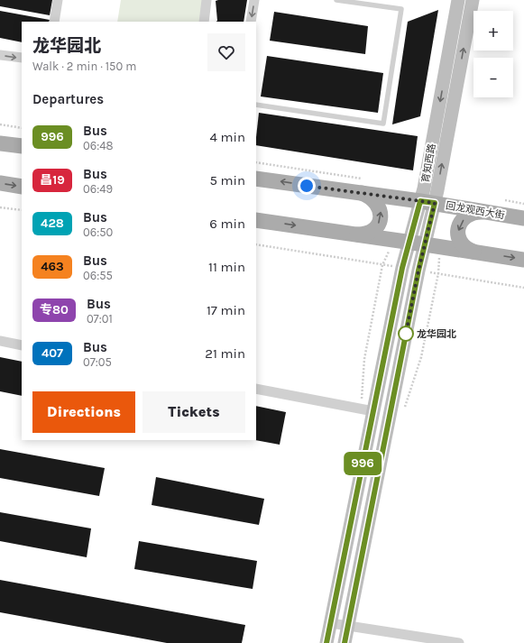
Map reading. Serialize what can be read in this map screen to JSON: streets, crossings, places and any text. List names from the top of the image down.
{
  "streets": {
    "main road": ["回龙观西大街"],
    "street": ["育知西路"]
  },
  "crossings": [
    ["育知西路", "回龙观西大街"]
  ],
  "places": ["龙华园北"],
  "lines": ["bus line 996"],
  "page": {
    "on_map": "996",
    "map_buttons": ["+", "−"],
    "heading": [
      ["龙华园北", "Walk · 2 min · 150 m"],
      "Departures"
    ],
    "list": [
      {
        "mark": "996",
        "name": "Bus",
        "note": "06:48",
        "value": "4 min"
      },
      {
        "mark": "昌19",
        "name": "Bus",
        "note": "06:49",
        "value": "5 min"
      },
      {
        "mark": "428",
        "name": "Bus",
        "note": "06:50",
        "value": "6 min"
      },
      {
        "mark": "463",
        "name": "Bus",
        "note": "06:55",
        "value": "11 min"
      },
      {
        "mark": "专80",
        "name": "Bus",
        "note": "07:01",
        "value": "17 min"
      },
      {
        "mark": "407",
        "name": "Bus",
        "note": "07:05",
        "value": "21 min"
      }
    ],
    "buttons": ["Directions", "Tickets"]
  }
}
